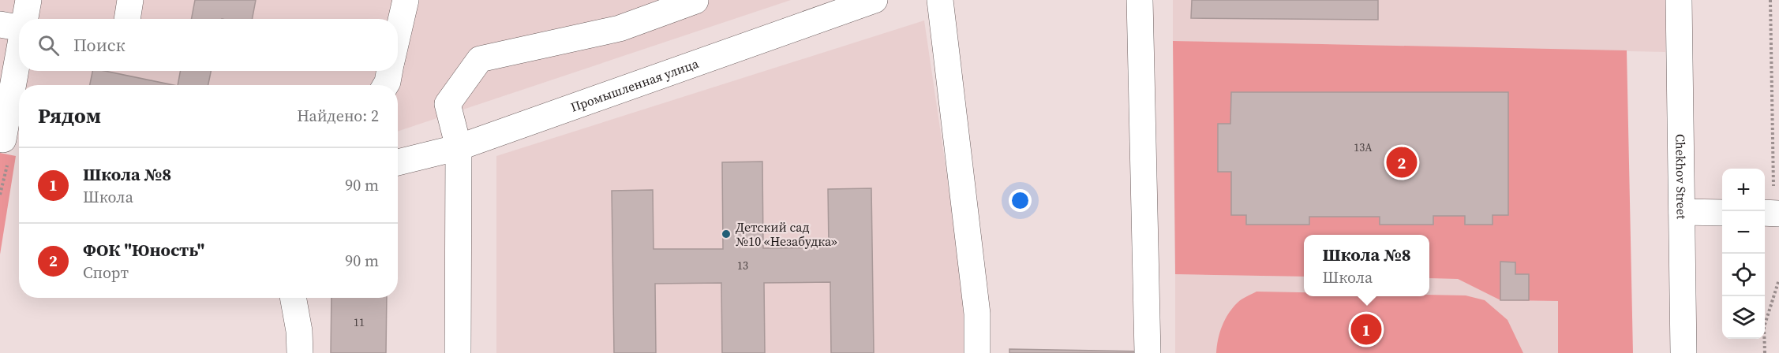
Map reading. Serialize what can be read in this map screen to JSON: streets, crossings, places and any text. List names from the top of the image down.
{
  "streets": {
    "street": ["Промышленная улица", "Chekhov Street"]
  },
  "places": ["Детский сад №10 «Незабудка»"],
  "house_numbers": ["13А", "13", "11"],
  "page": {
    "search": "Поиск",
    "heading": ["Рядом", "Найдено: 2"],
    "pins": ["2", "1"],
    "list": [
      {
        "mark": "1",
        "name": "Школа №8",
        "note": "Школа",
        "value": "90 m"
      },
      {
        "mark": "2",
        "name": "ФОК \"Юность\"",
        "note": "Спорт",
        "value": "90 m"
      }
    ],
    "map_buttons": ["+", "−"],
    "popup": ["Школа №8", "Школа"]
  }
}
